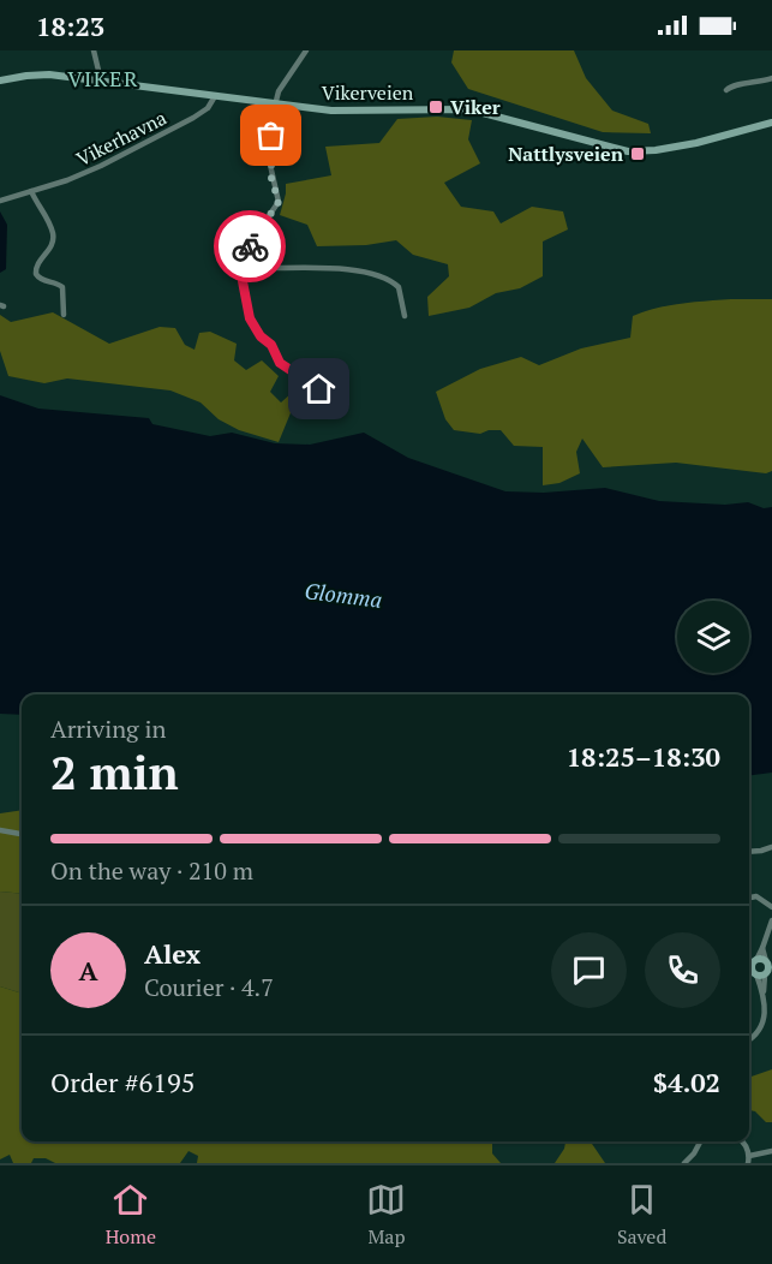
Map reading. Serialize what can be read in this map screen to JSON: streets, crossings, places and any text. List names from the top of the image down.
{
  "streets": {
    "main road": ["Vikerveien"],
    "street": ["Vikerhavna"]
  },
  "crossings": [
    ["Vikerveien", "Vikerhavna"]
  ],
  "districts": ["VIKER"],
  "water": ["Glomma"],
  "places": {
    "transit": ["Viker", "Nattlysveien"]
  },
  "page": {
    "status": "18:23",
    "heading": ["2 min", "Arriving in", "18:25–18:30"],
    "panel": [
      "Alex",
      "Courier · 4.7",
      "Order #6195",
      "$4.02"
    ],
    "bar": "On the way · 210 m",
    "round": "A",
    "tabs": ["Home", "Map", "Saved"]
  }
}
